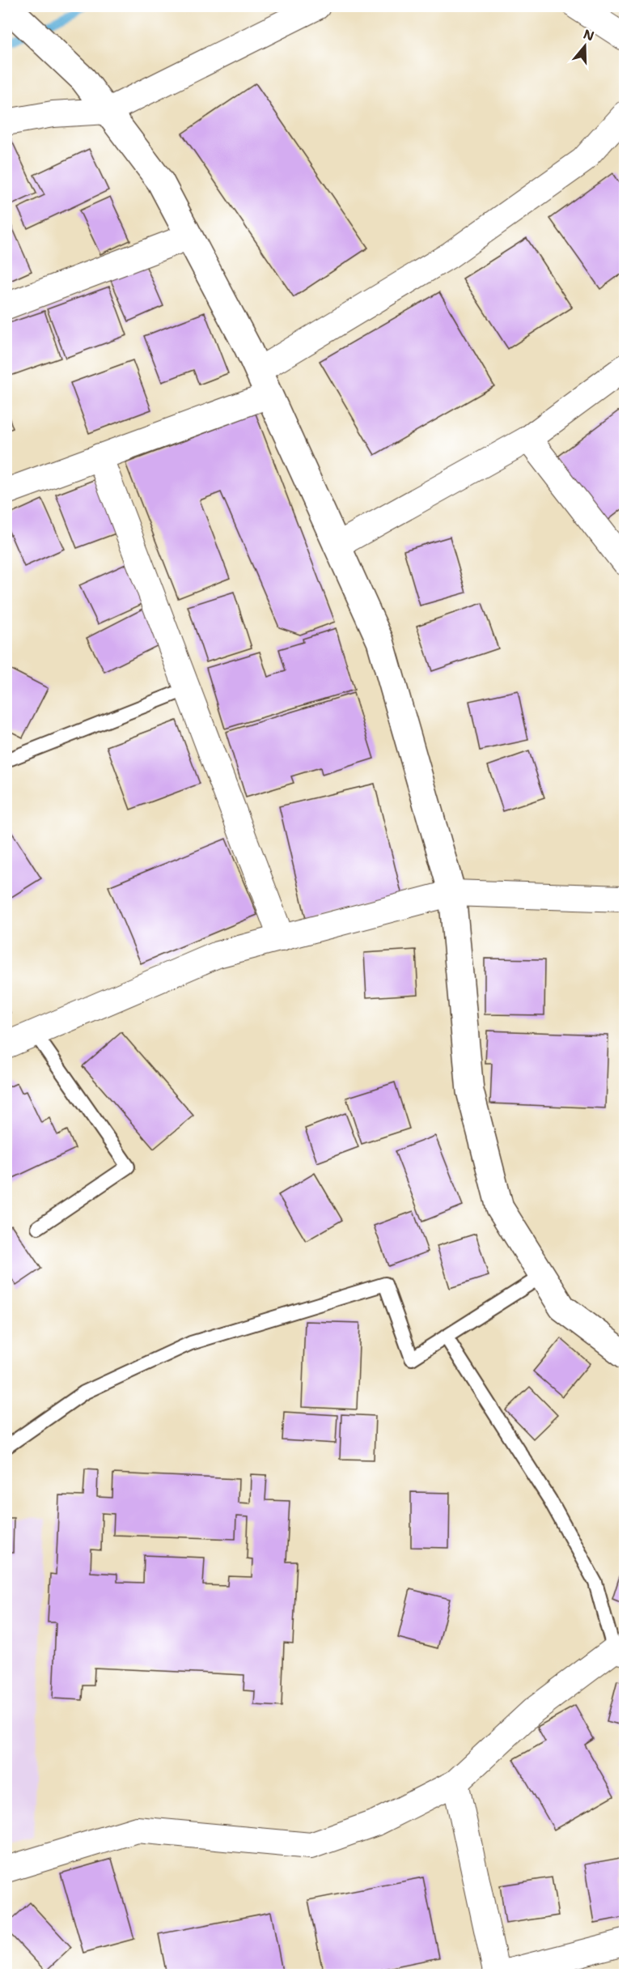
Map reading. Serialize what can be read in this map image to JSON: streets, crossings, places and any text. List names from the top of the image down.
{
  "north": "top"
}
